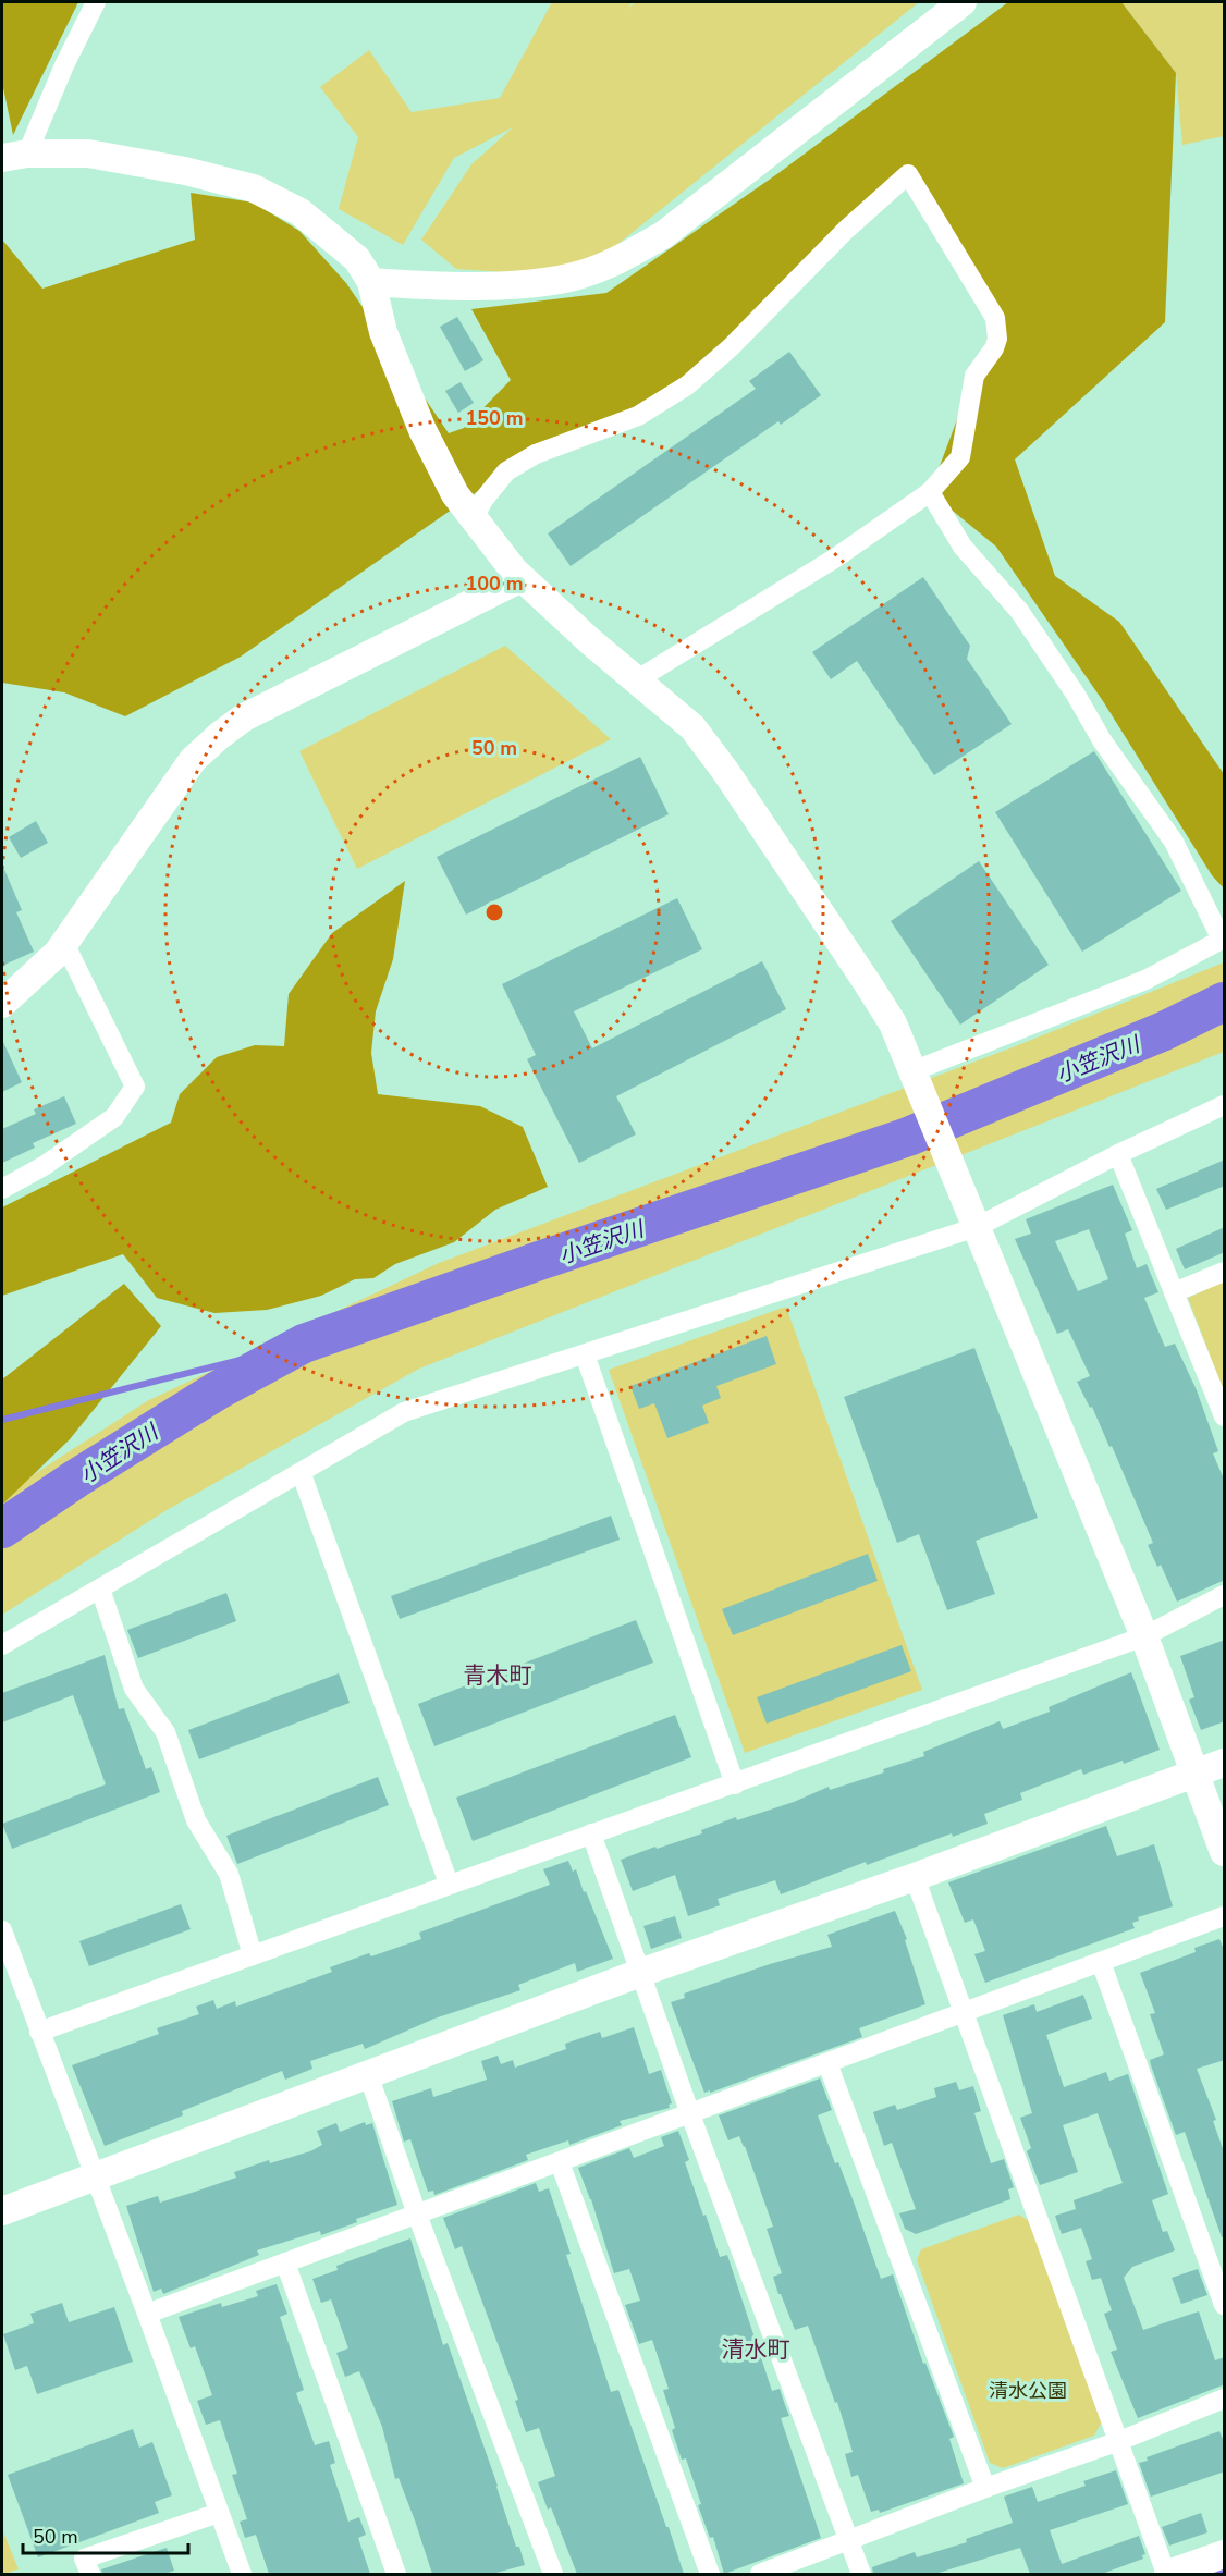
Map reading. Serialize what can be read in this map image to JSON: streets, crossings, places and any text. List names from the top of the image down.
{
  "districts": ["青木町", "清水町"],
  "water": ["小笠沢川"],
  "parks": ["清水公園"],
  "scale_bar": "50 m",
  "rings": ["150 m", "100 m", "50 m"]
}
